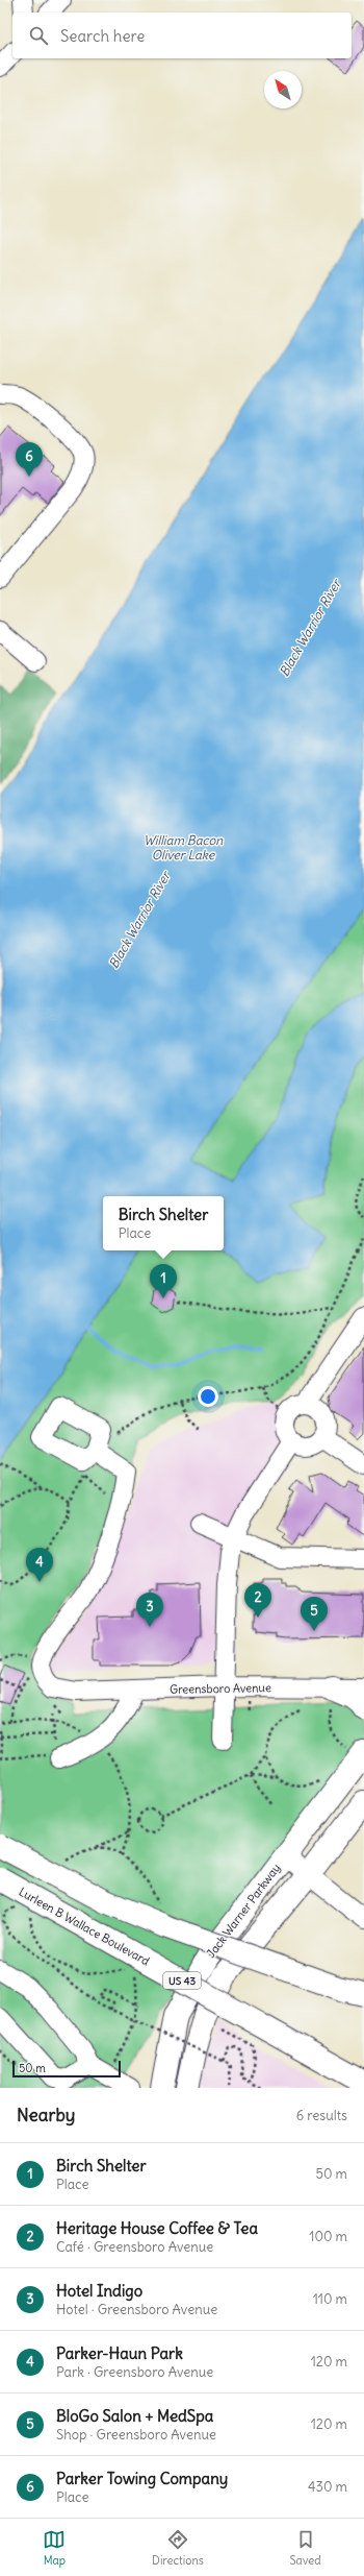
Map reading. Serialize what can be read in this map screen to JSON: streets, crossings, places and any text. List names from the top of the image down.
{
  "streets": {
    "main road": ["Jack Warner Parkway", "Lurleen B Wallace Boulevard", "US 43"],
    "street": ["Greensboro Avenue"]
  },
  "water": ["Black Warrior River", "William Bacon Oliver Lake"],
  "scale_bar": "50 m",
  "north": "top left",
  "page": {
    "search": "Search here",
    "pins": [
      "6",
      "1",
      "4",
      "2",
      "3",
      "5"
    ],
    "popup": ["Birch Shelter", "Place"],
    "scale": "50 m",
    "heading": ["Nearby", "6 results"],
    "list": [
      {
        "mark": "1",
        "name": "Birch Shelter",
        "note": "Place",
        "value": "50 m"
      },
      {
        "mark": "2",
        "name": "Heritage House Coffee & Tea",
        "note": "Café · Greensboro Avenue",
        "value": "100 m"
      },
      {
        "mark": "3",
        "name": "Hotel Indigo",
        "note": "Hotel · Greensboro Avenue",
        "value": "110 m"
      },
      {
        "mark": "4",
        "name": "Parker-Haun Park",
        "note": "Park · Greensboro Avenue",
        "value": "120 m"
      },
      {
        "mark": "5",
        "name": "BloGo Salon + MedSpa",
        "note": "Shop · Greensboro Avenue",
        "value": "120 m"
      },
      {
        "mark": "6",
        "name": "Parker Towing Company",
        "note": "Place",
        "value": "430 m"
      }
    ],
    "nav": ["Map", "Directions", "Saved"]
  }
}
